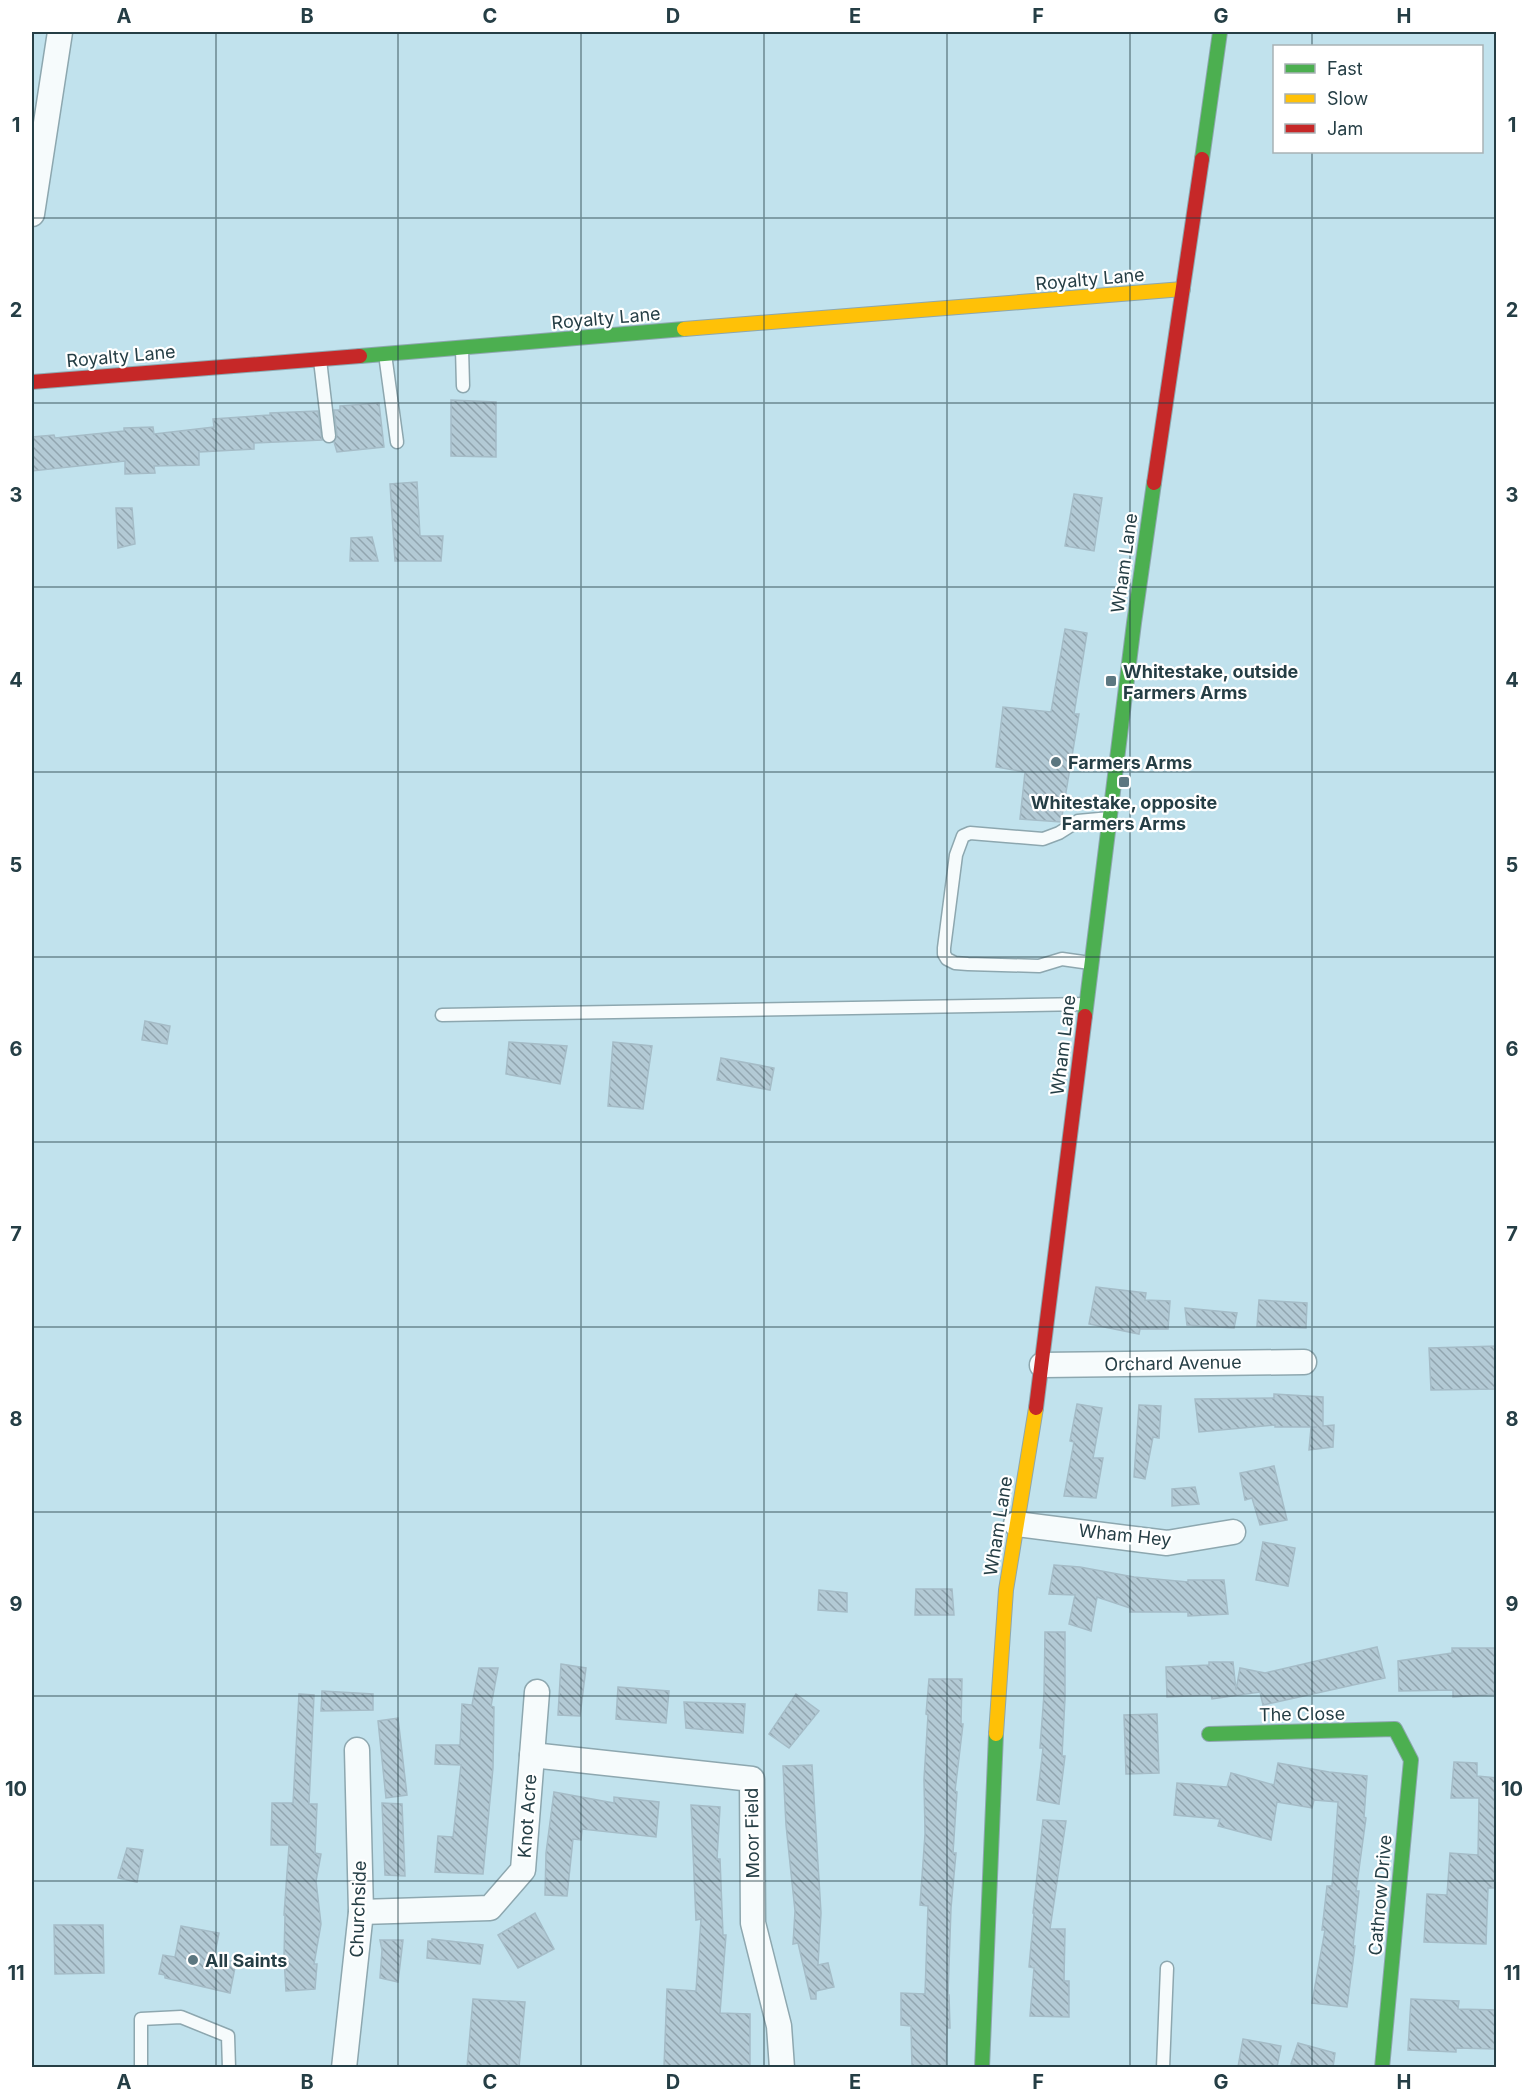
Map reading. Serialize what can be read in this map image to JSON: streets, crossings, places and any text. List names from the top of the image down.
{
  "streets": {
    "street": [
      "Royalty Lane",
      "Wham Lane",
      "Orchard Avenue",
      "Wham Hey",
      "The Close",
      "Knot Acre",
      "Moor Field",
      "Cathrow Drive",
      "Churchside"
    ]
  },
  "crossings": [
    ["Royalty Lane", "Wham Lane"],
    ["Wham Lane", "Orchard Avenue"],
    ["Wham Lane", "Wham Hey"],
    ["The Close", "Cathrow Drive"],
    ["Knot Acre", "Moor Field"],
    ["Knot Acre", "Churchside"]
  ],
  "places": {
    "transit": ["Whitestake, outside Farmers Arms", "Whitestake, opposite Farmers Arms"],
    "other": ["Farmers Arms", "All Saints"]
  },
  "legend": ["Fast", "Slow", "Jam"],
  "grid": {
    "columns": [
      "A",
      "B",
      "C",
      "D",
      "E",
      "F",
      "G",
      "H"
    ],
    "rows": [
      "1",
      "2",
      "3",
      "4",
      "5",
      "6",
      "7",
      "8",
      "9",
      "10",
      "11"
    ]
  }
}
